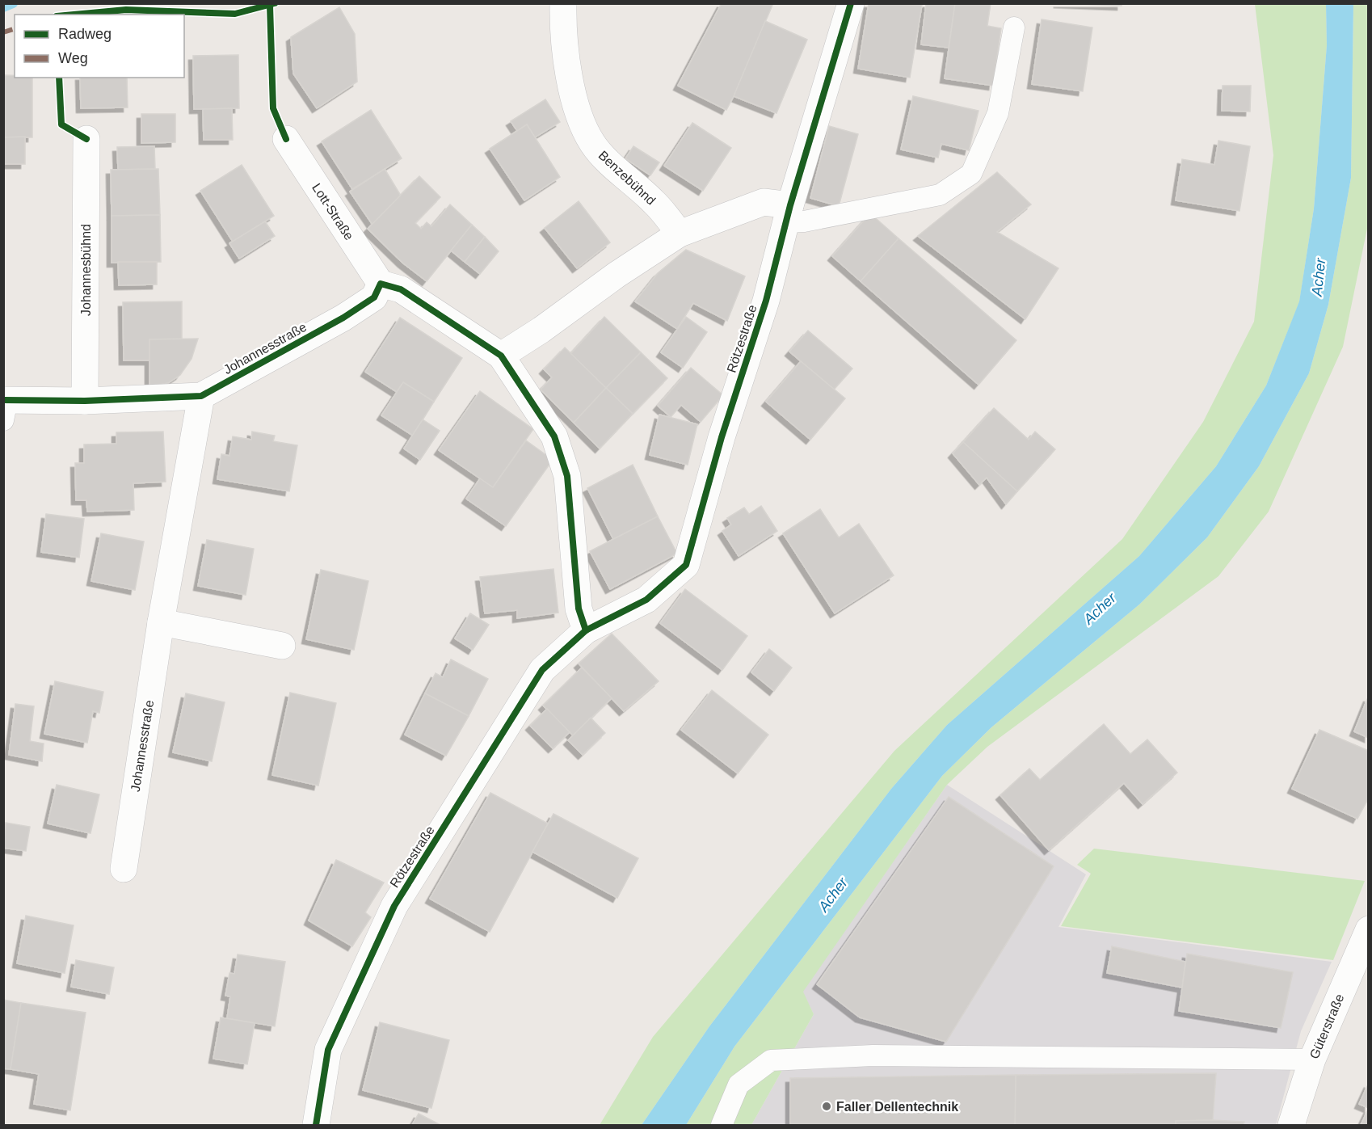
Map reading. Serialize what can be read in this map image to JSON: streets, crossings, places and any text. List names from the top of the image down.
{
  "streets": {
    "street": [
      "Benzebühnd",
      "Lott-Straße",
      "Johannesbühnd",
      "Rötzestraße",
      "Johannesstraße",
      "Güterstraße"
    ]
  },
  "crossings": [
    ["Lott-Straße", "Johannesstraße"],
    ["Johannesbühnd", "Johannesstraße"]
  ],
  "water": ["Acher"],
  "places": ["Faller Dellentechnik"],
  "legend": ["Radweg", "Weg"]
}
